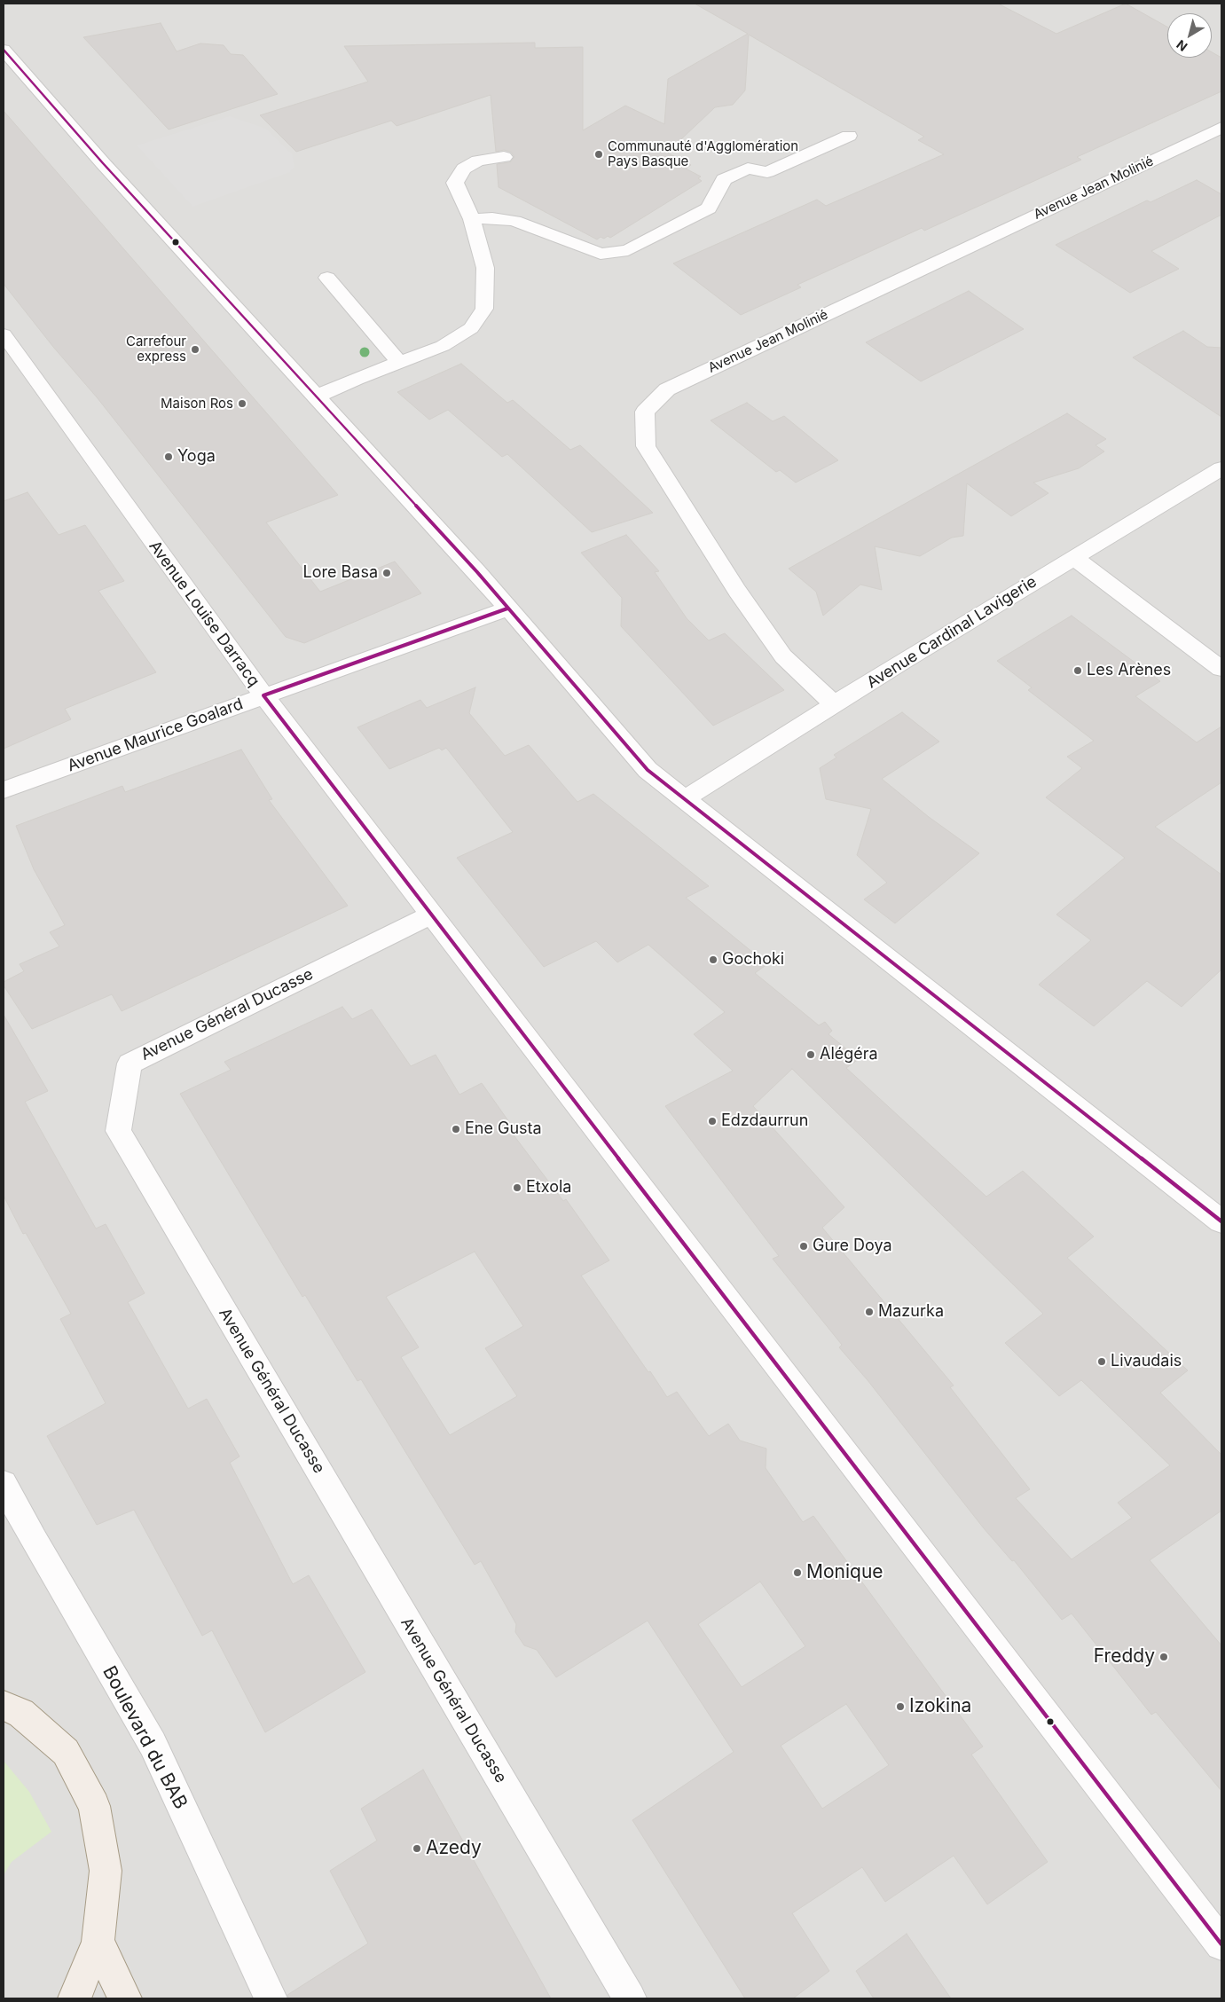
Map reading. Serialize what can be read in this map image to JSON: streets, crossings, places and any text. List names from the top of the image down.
{
  "streets": {
    "street": [
      "Avenue Jean Molinié",
      "Avenue Louise Darracq",
      "Avenue Cardinal Lavigerie",
      "Avenue Maurice Goalard",
      "Avenue Général Ducasse",
      "Boulevard du BAB"
    ]
  },
  "crossings": [
    ["Avenue Jean Molinié", "Avenue Cardinal Lavigerie"],
    ["Avenue Louise Darracq", "Avenue Maurice Goalard"],
    ["Avenue Louise Darracq", "Avenue Général Ducasse"]
  ],
  "places": [
    "Communauté d'Agglomération Pays Basque",
    "Carrefour express",
    "Maison Ros",
    "Yoga",
    "Lore Basa",
    "Les Arènes",
    "Gochoki",
    "Alégéra",
    "Edzdaurrun",
    "Ene Gusta",
    "Etxola",
    "Gure Doya",
    "Mazurka",
    "Livaudais",
    "Monique",
    "Freddy",
    "Izokina",
    "Azedy"
  ],
  "north": "bottom left"
}
